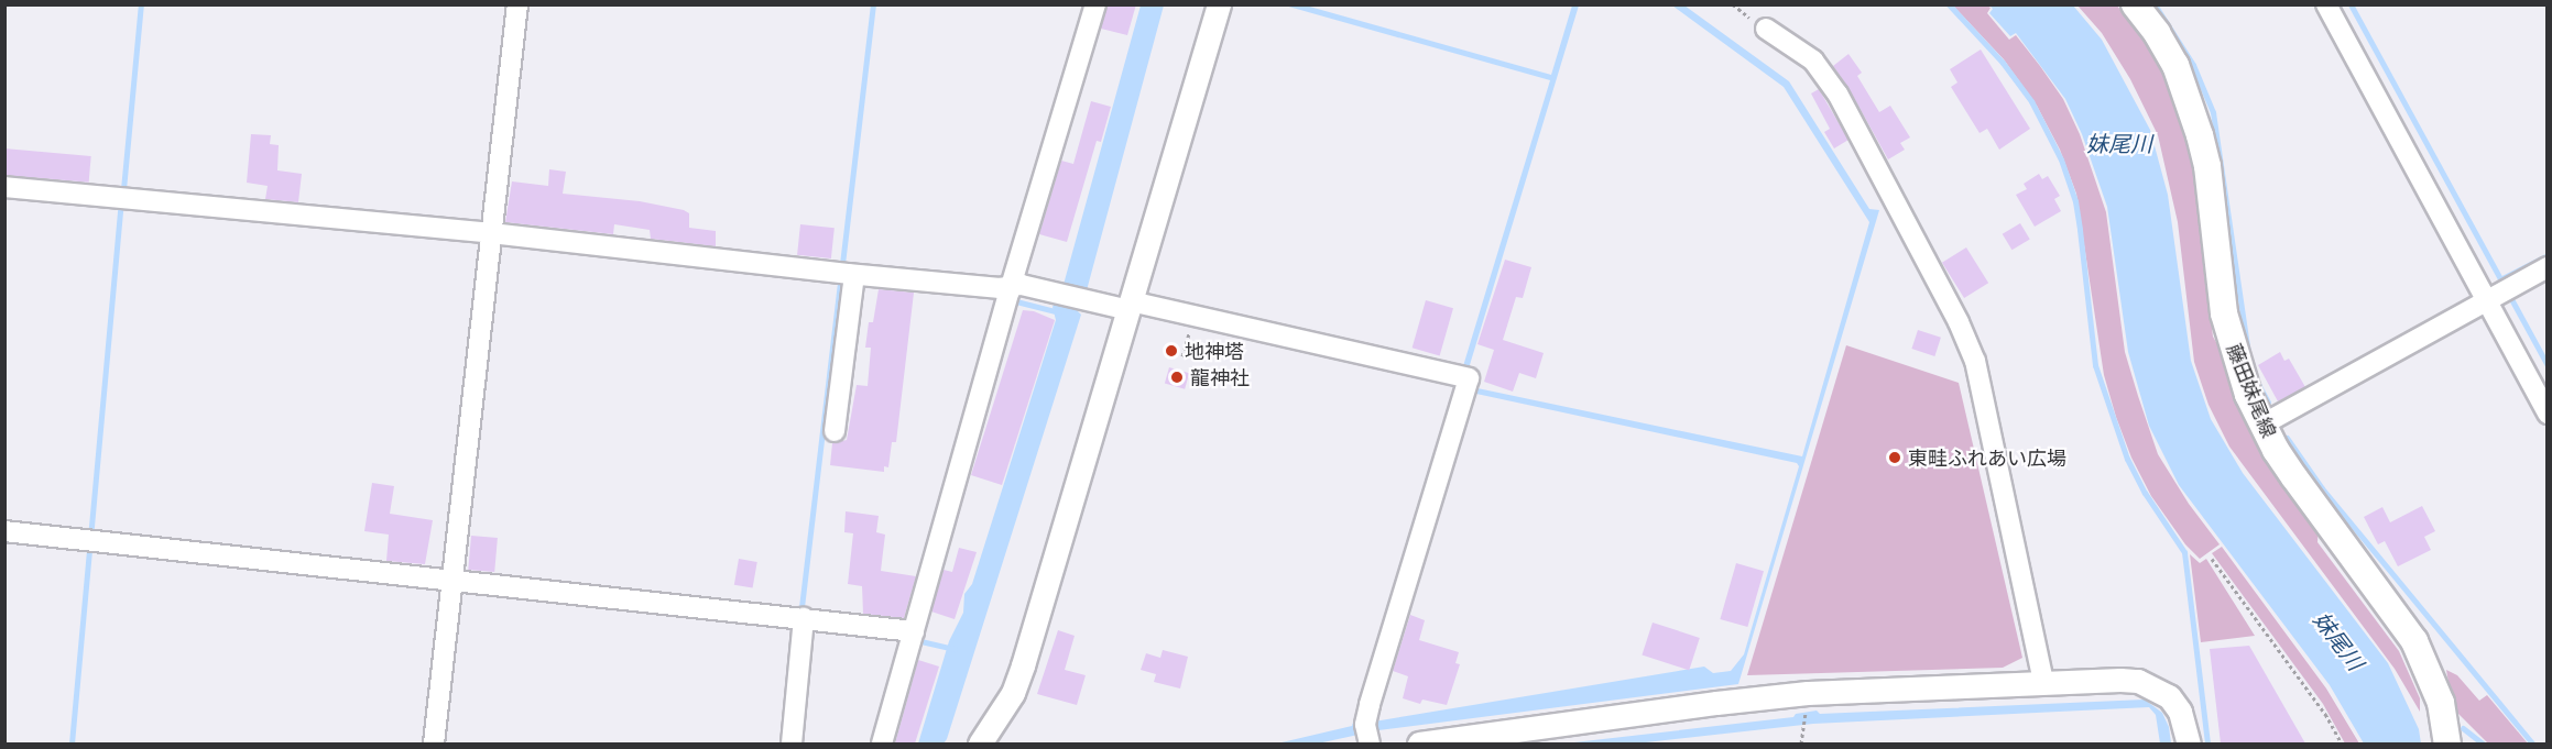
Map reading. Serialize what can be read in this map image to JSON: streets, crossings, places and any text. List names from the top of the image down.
{
  "streets": {
    "main road": ["藤田妹尾線"]
  },
  "water": ["妹尾川"],
  "places": ["地神塔", "龍神社", "東畦ふれあい広場"]
}
